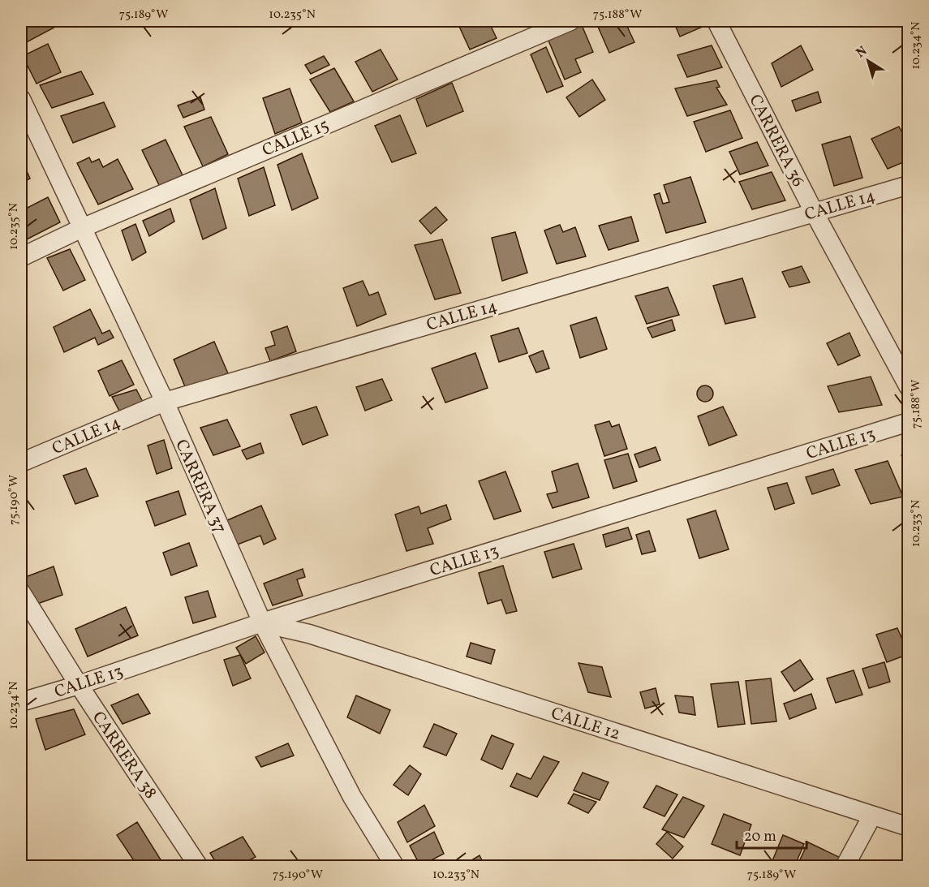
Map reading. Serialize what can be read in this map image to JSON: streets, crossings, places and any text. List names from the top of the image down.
{
  "streets": {
    "street": [
      "CALLE 15",
      "CARRERA 36",
      "CALLE 14",
      "CALLE 13",
      "CARRERA 37",
      "CALLE 12",
      "CARRERA 38"
    ]
  },
  "crossings": [
    ["CALLE 15", "CARRERA 37"],
    ["CARRERA 36", "CALLE 14"],
    ["CALLE 14", "CARRERA 37"],
    ["CALLE 13", "CARRERA 37"],
    ["CALLE 13", "CALLE 12"],
    ["CALLE 13", "CARRERA 38"],
    ["CARRERA 37", "CALLE 12"]
  ],
  "scale_bar": "20 m",
  "north": "top left",
  "coordinates": [
    "75.189°W",
    "10.235°N",
    "75.188°W",
    "10.234°N",
    "75.190°W",
    "10.233°N"
  ]
}
